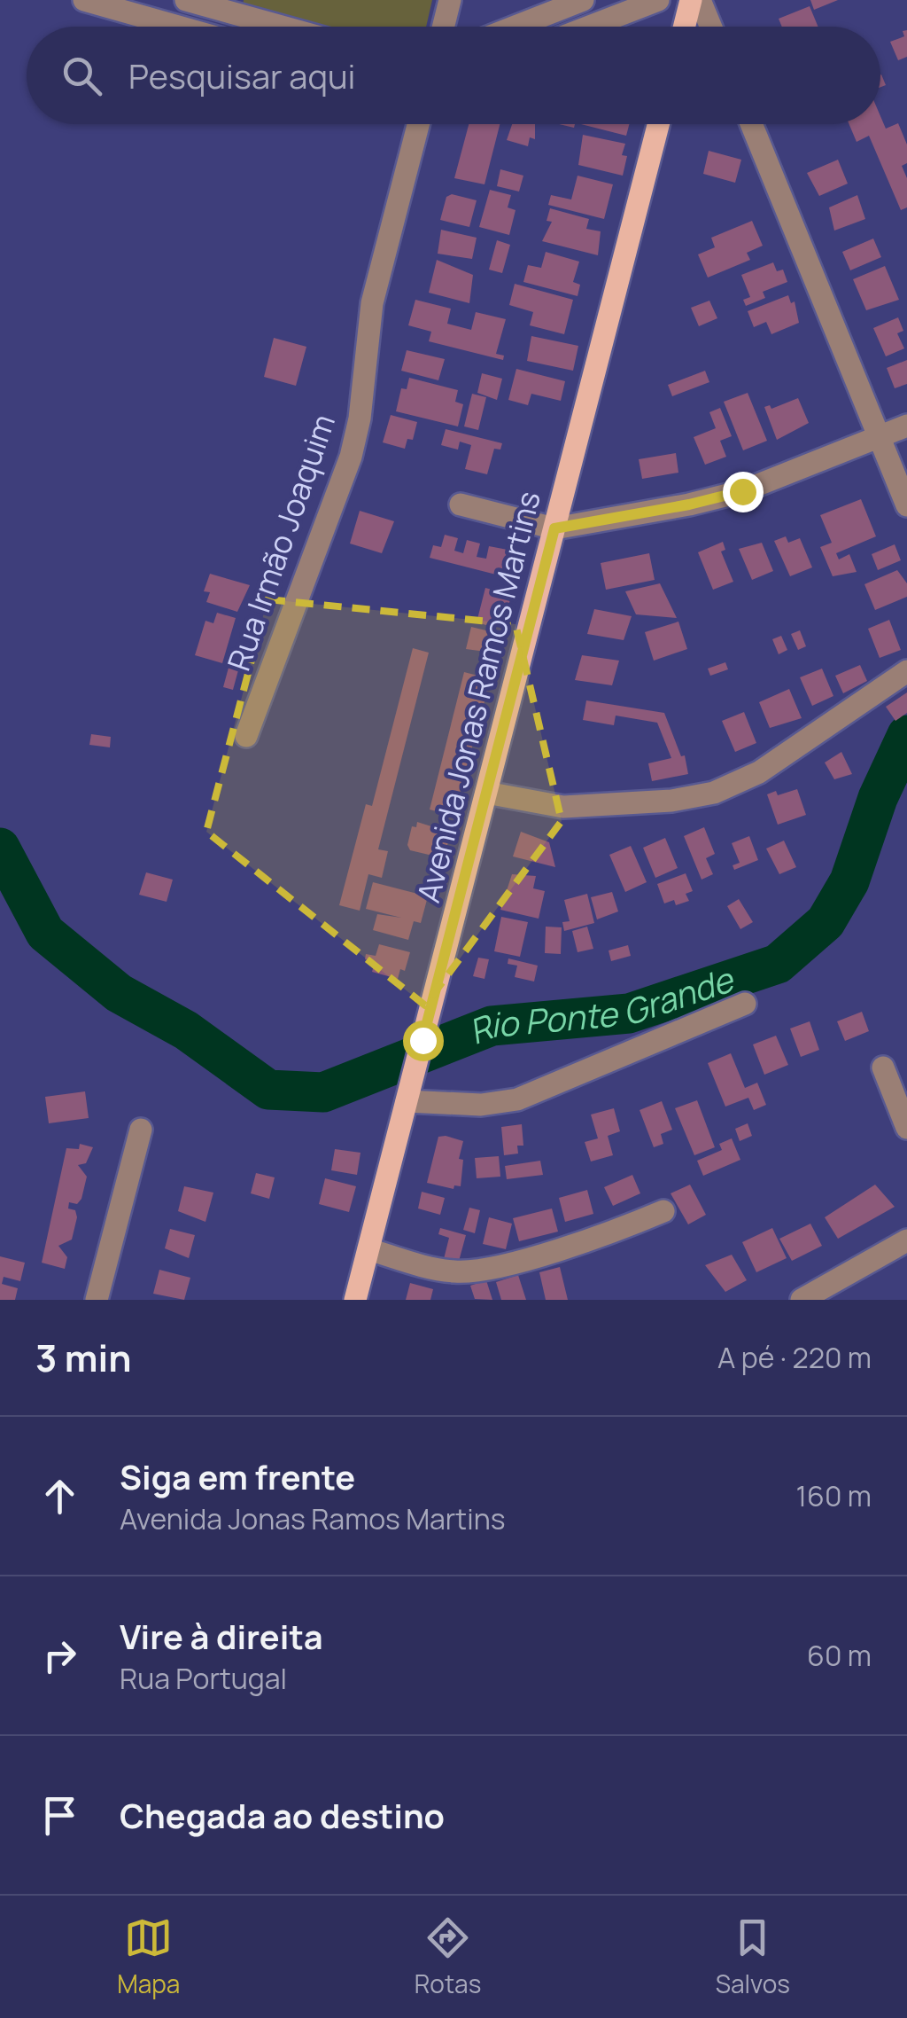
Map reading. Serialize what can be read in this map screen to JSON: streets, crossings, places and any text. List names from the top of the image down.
{
  "streets": {
    "main road": ["Avenida Jonas Ramos Martins"],
    "street": ["Rua Irmão Joaquim"]
  },
  "water": ["Rio Ponte Grande"],
  "page": {
    "search": "Pesquisar aqui",
    "heading": ["3 min", "A pé · 220 m"],
    "list": [
      ["Siga em frente", "Avenida Jonas Ramos Martins", "160 m"],
      ["Vire à direita", "Rua Portugal", "60 m"],
      "Chegada ao destino"
    ],
    "nav": ["Mapa", "Rotas", "Salvos"]
  }
}
